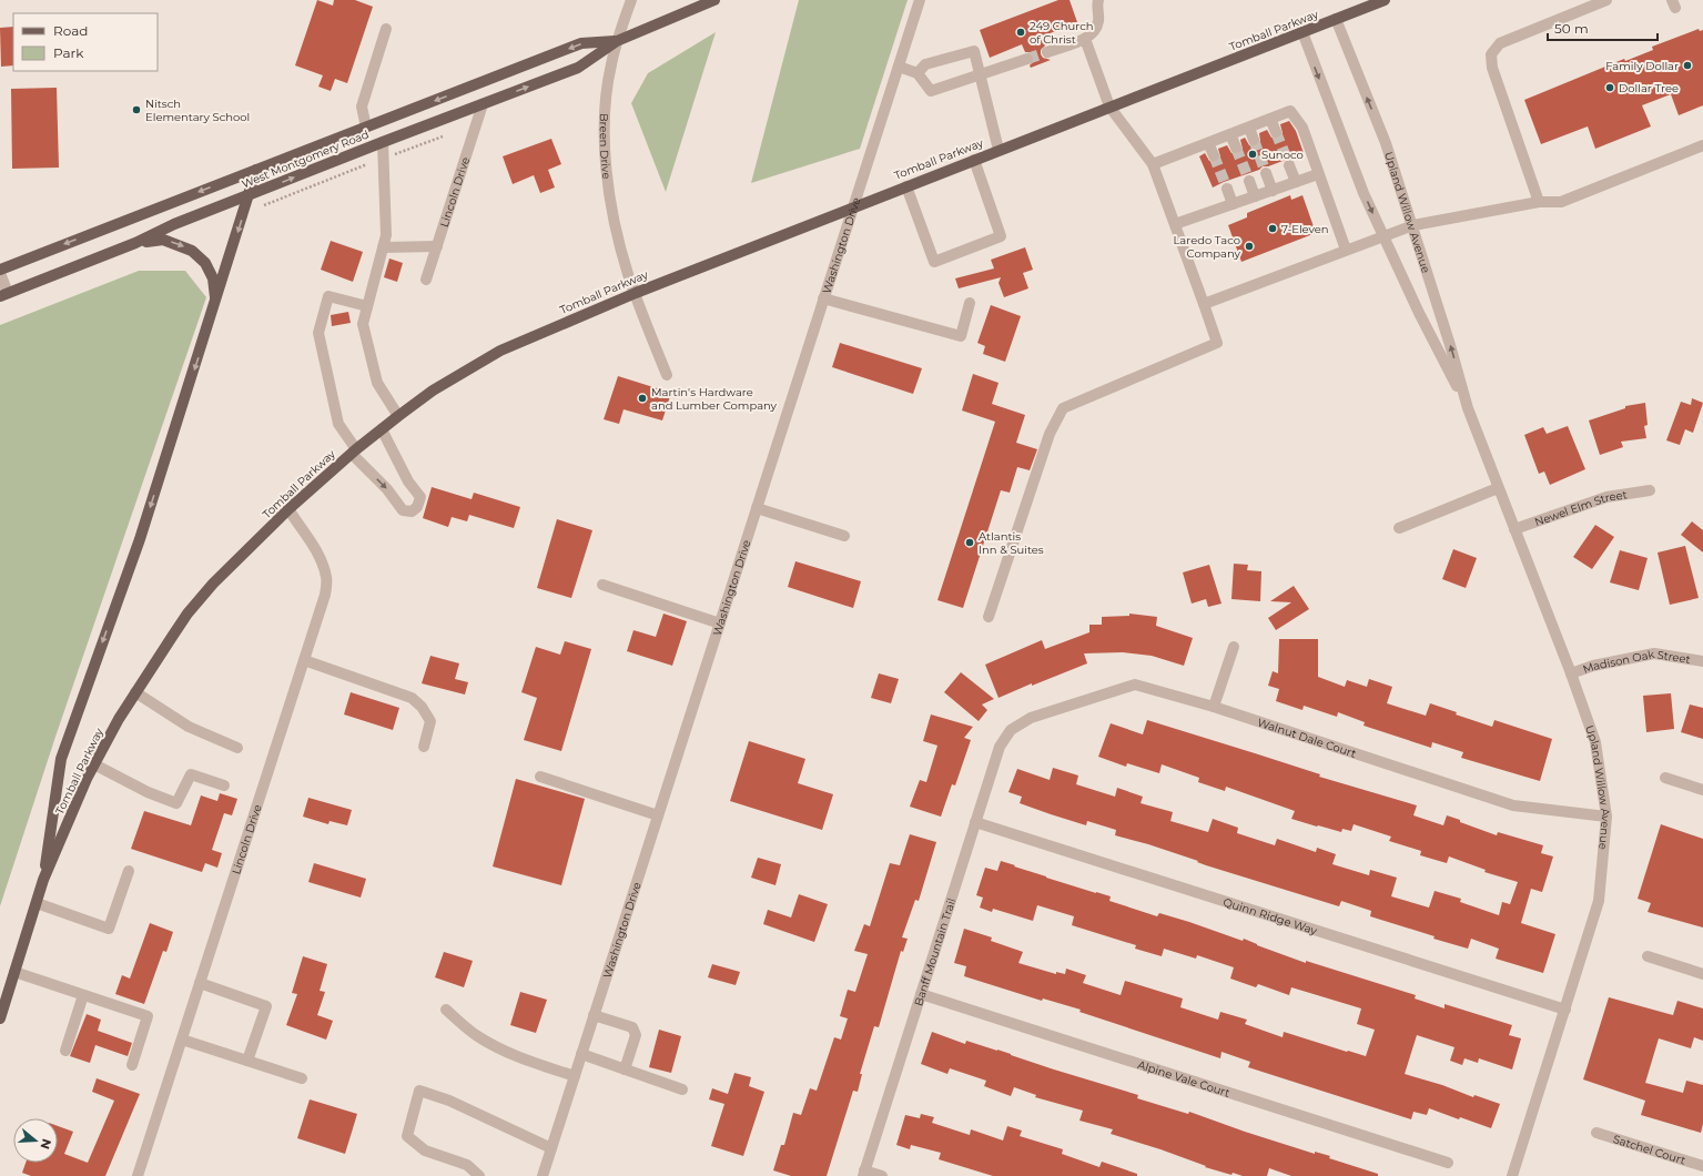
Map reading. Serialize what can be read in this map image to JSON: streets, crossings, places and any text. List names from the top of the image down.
{
  "streets": {
    "main road": ["Tomball Parkway", "West Montgomery Road"],
    "street": [
      "Breen Drive",
      "Lincoln Drive",
      "Upland Willow Avenue",
      "Washington Drive",
      "Newel Elm Street",
      "Madison Oak Street",
      "Walnut Dale Court",
      "Quinn Ridge Way",
      "Banff Mountain Trail",
      "Alpine Vale Court",
      "Satchel Court"
    ]
  },
  "crossings": [
    ["Tomball Parkway", "Breen Drive"],
    ["Tomball Parkway", "Lincoln Drive"],
    ["Tomball Parkway", "Upland Willow Avenue"],
    ["Tomball Parkway", "Washington Drive"],
    ["Breen Drive", "West Montgomery Road"],
    ["West Montgomery Road", "Lincoln Drive"],
    ["Upland Willow Avenue", "Newel Elm Street"],
    ["Upland Willow Avenue", "Madison Oak Street"],
    ["Upland Willow Avenue", "Walnut Dale Court"],
    ["Upland Willow Avenue", "Quinn Ridge Way"],
    ["Walnut Dale Court", "Banff Mountain Trail"],
    ["Quinn Ridge Way", "Banff Mountain Trail"],
    ["Banff Mountain Trail", "Alpine Vale Court"]
  ],
  "places": [
    "249 Church of Christ",
    "Family Dollar",
    "Dollar Tree",
    "Nitsch Elementary School",
    "Sunoco",
    "7-Eleven",
    "Laredo Taco Company",
    "Martin's Hardware and Lumber Company",
    "Atlantis Inn & Suites"
  ],
  "legend": ["Road", "Park"],
  "scale_bar": "50 m",
  "north": "right"
}
